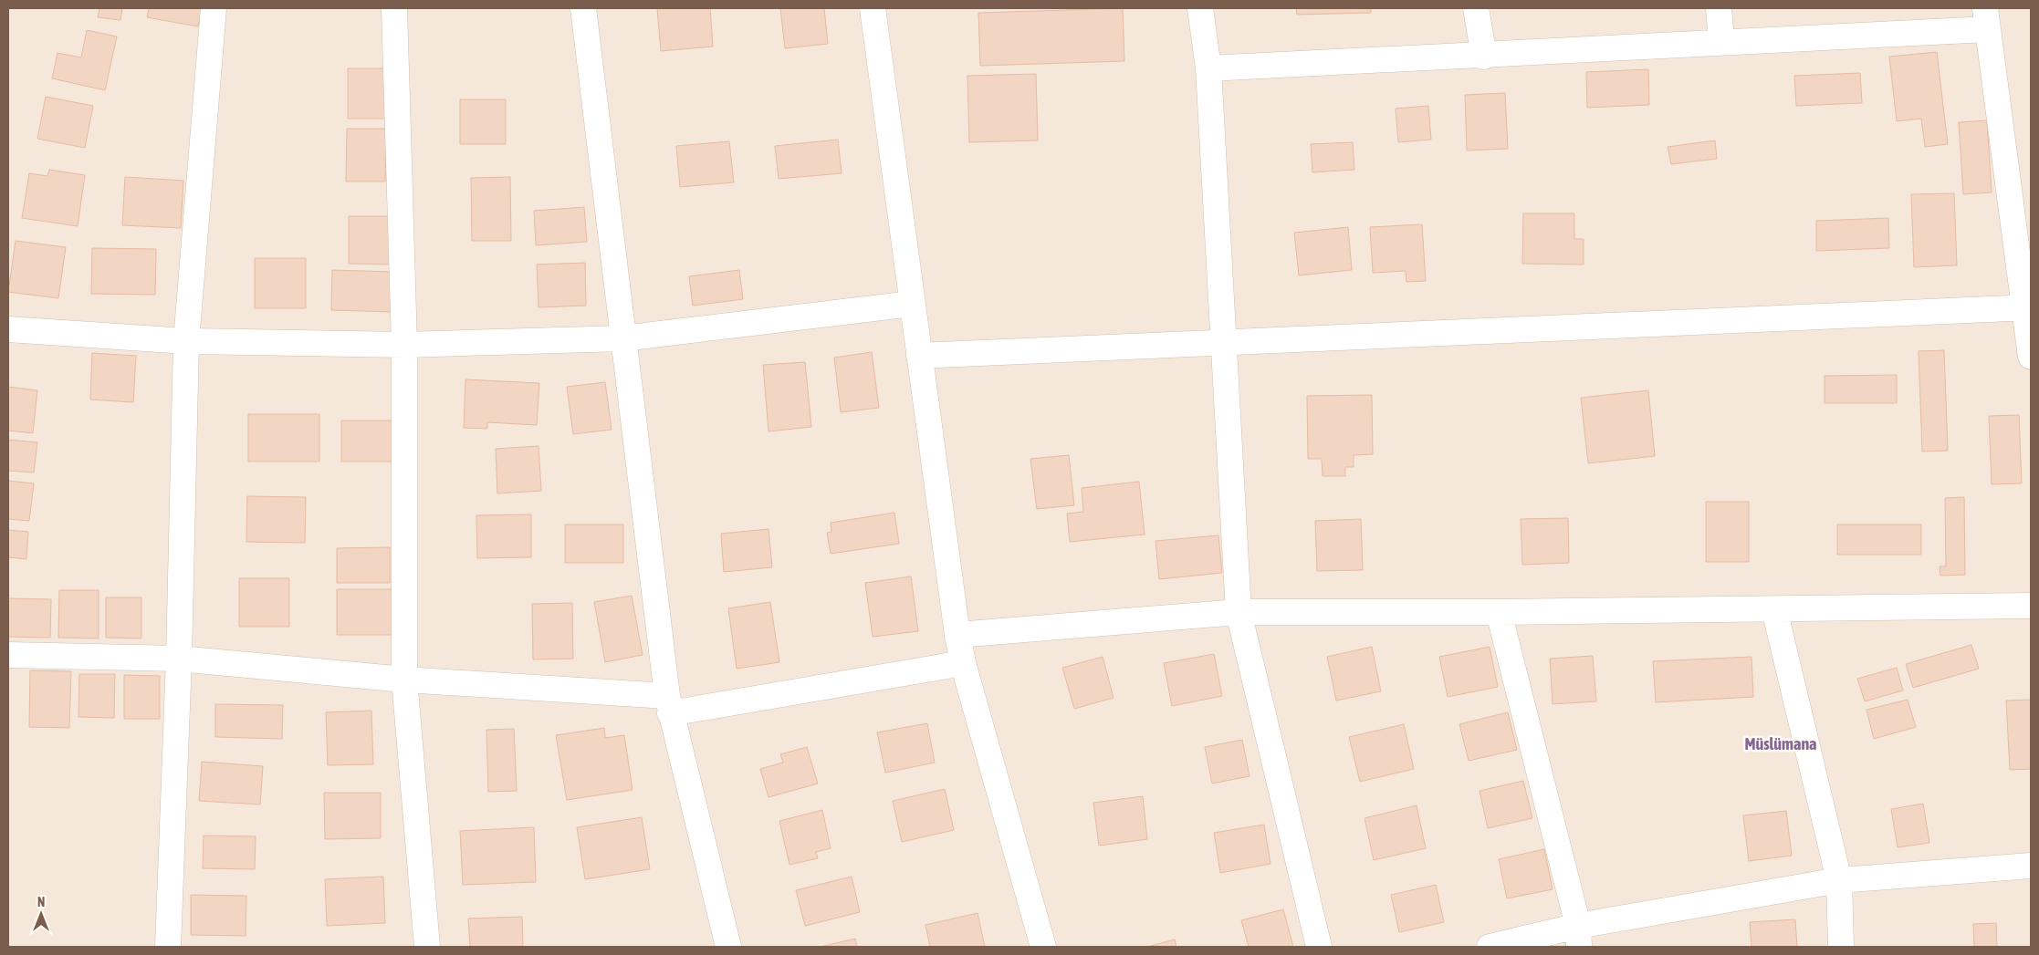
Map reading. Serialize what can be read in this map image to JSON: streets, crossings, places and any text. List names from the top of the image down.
{
  "districts": ["Müslümana"],
  "north": "top"
}
